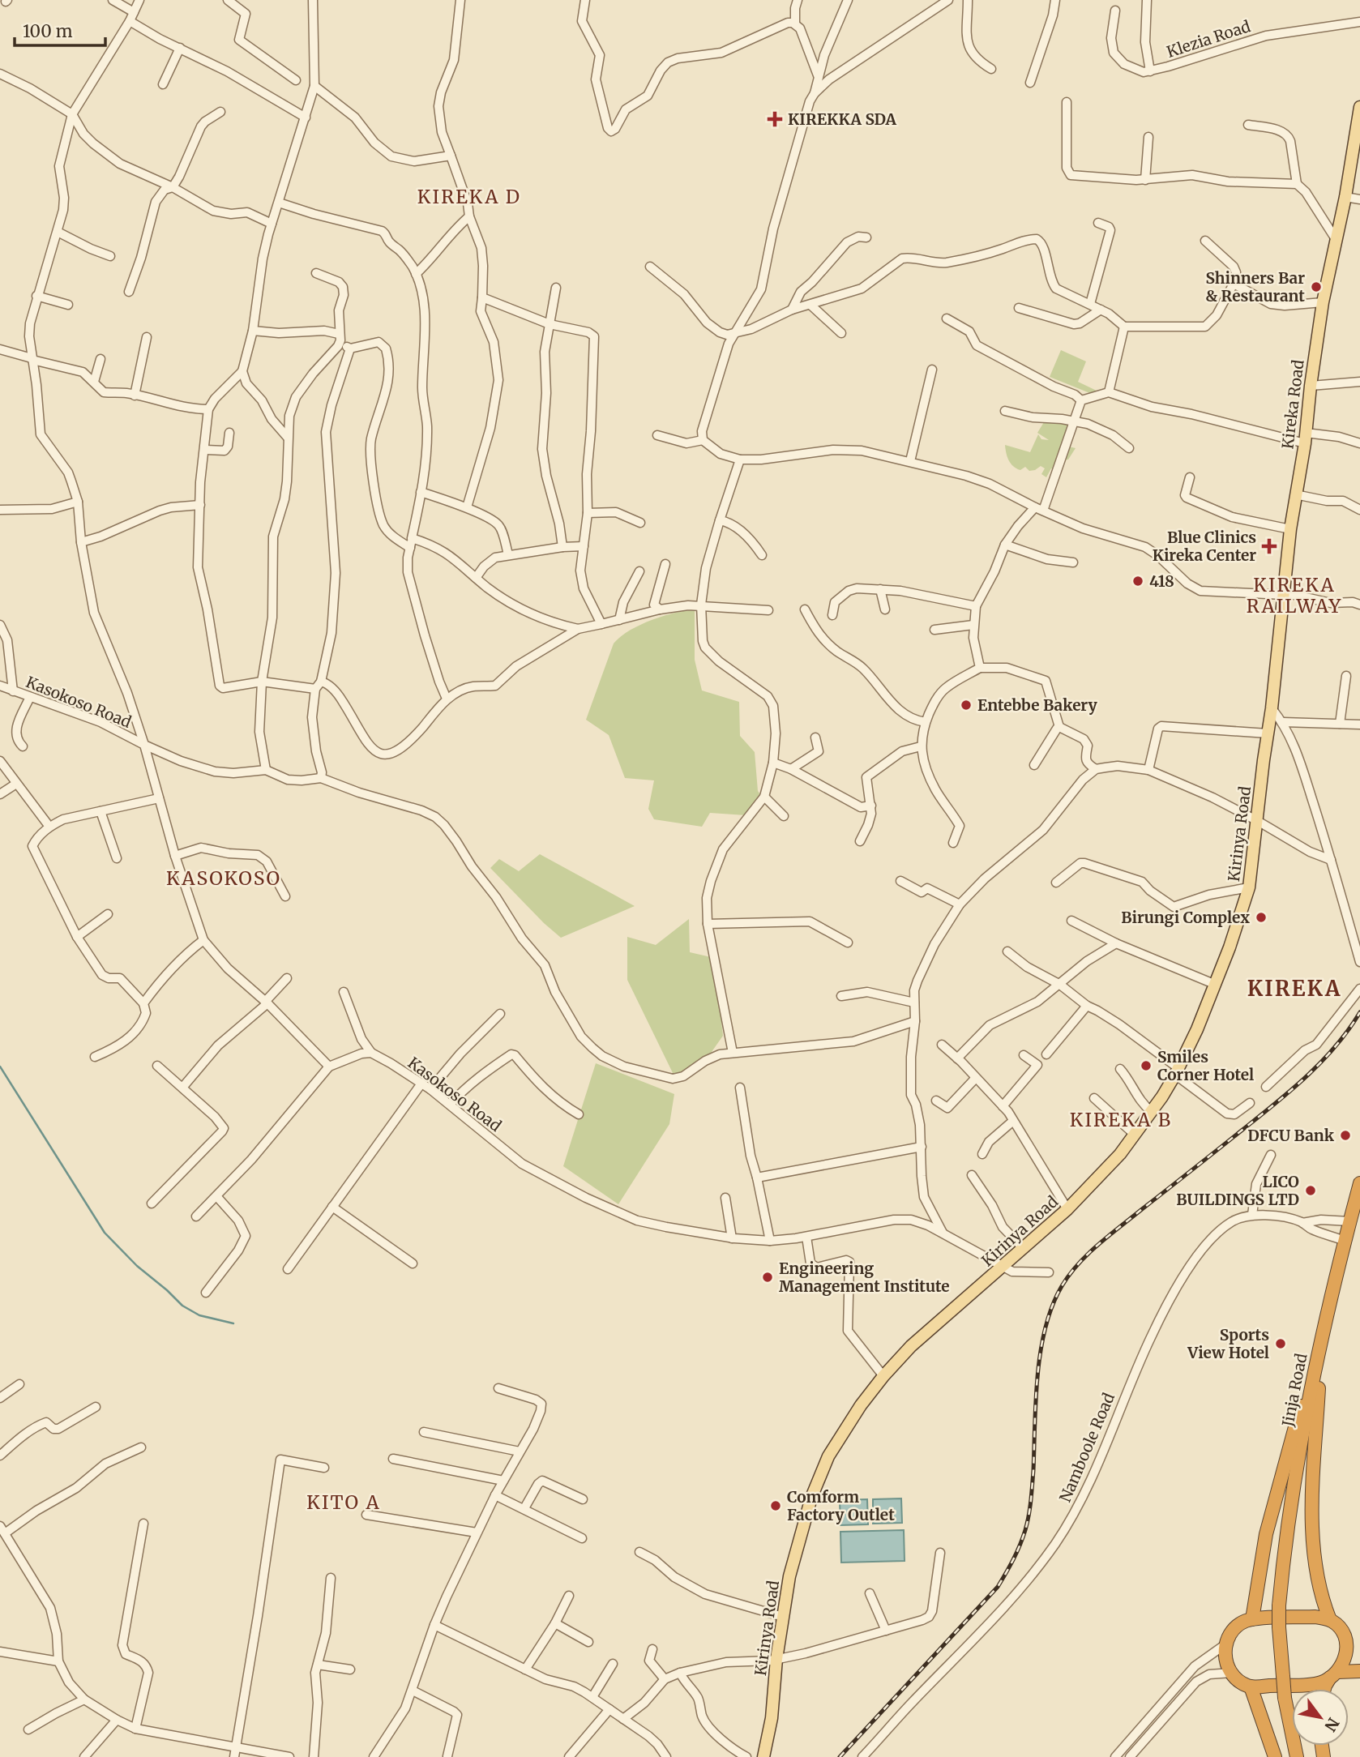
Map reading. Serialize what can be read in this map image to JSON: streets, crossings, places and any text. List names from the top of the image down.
{
  "streets": {
    "highway": ["Jinja Road"],
    "main road": ["Kireka Road", "Kirinya Road"],
    "street": ["Klezia Road", "Kasokoso Road", "Namboole Road"]
  },
  "crossings": [
    ["Kireka Road", "Kirinya Road"],
    ["Kasokoso Road", "Kirinya Road"],
    ["Jinja Road", "Namboole Road"]
  ],
  "districts": [
    "KIREKA D",
    "KIREKA RAILWAY",
    "KASOKOSO",
    "KIREKA",
    "KIREKA B",
    "KITO A"
  ],
  "places": {
    "health": ["KIREKKA SDA", "Blue Clinics Kireka Center"],
    "other": [
      "Shinners Bar & Restaurant",
      "418",
      "Entebbe Bakery",
      "Birungi Complex",
      "Smiles Corner Hotel",
      "DFCU Bank",
      "LICO BUILDINGS LTD",
      "Engineering Management Institute",
      "Sports View Hotel",
      "Comform Factory Outlet"
    ]
  },
  "scale_bar": "100 m",
  "north": "bottom right"
}
